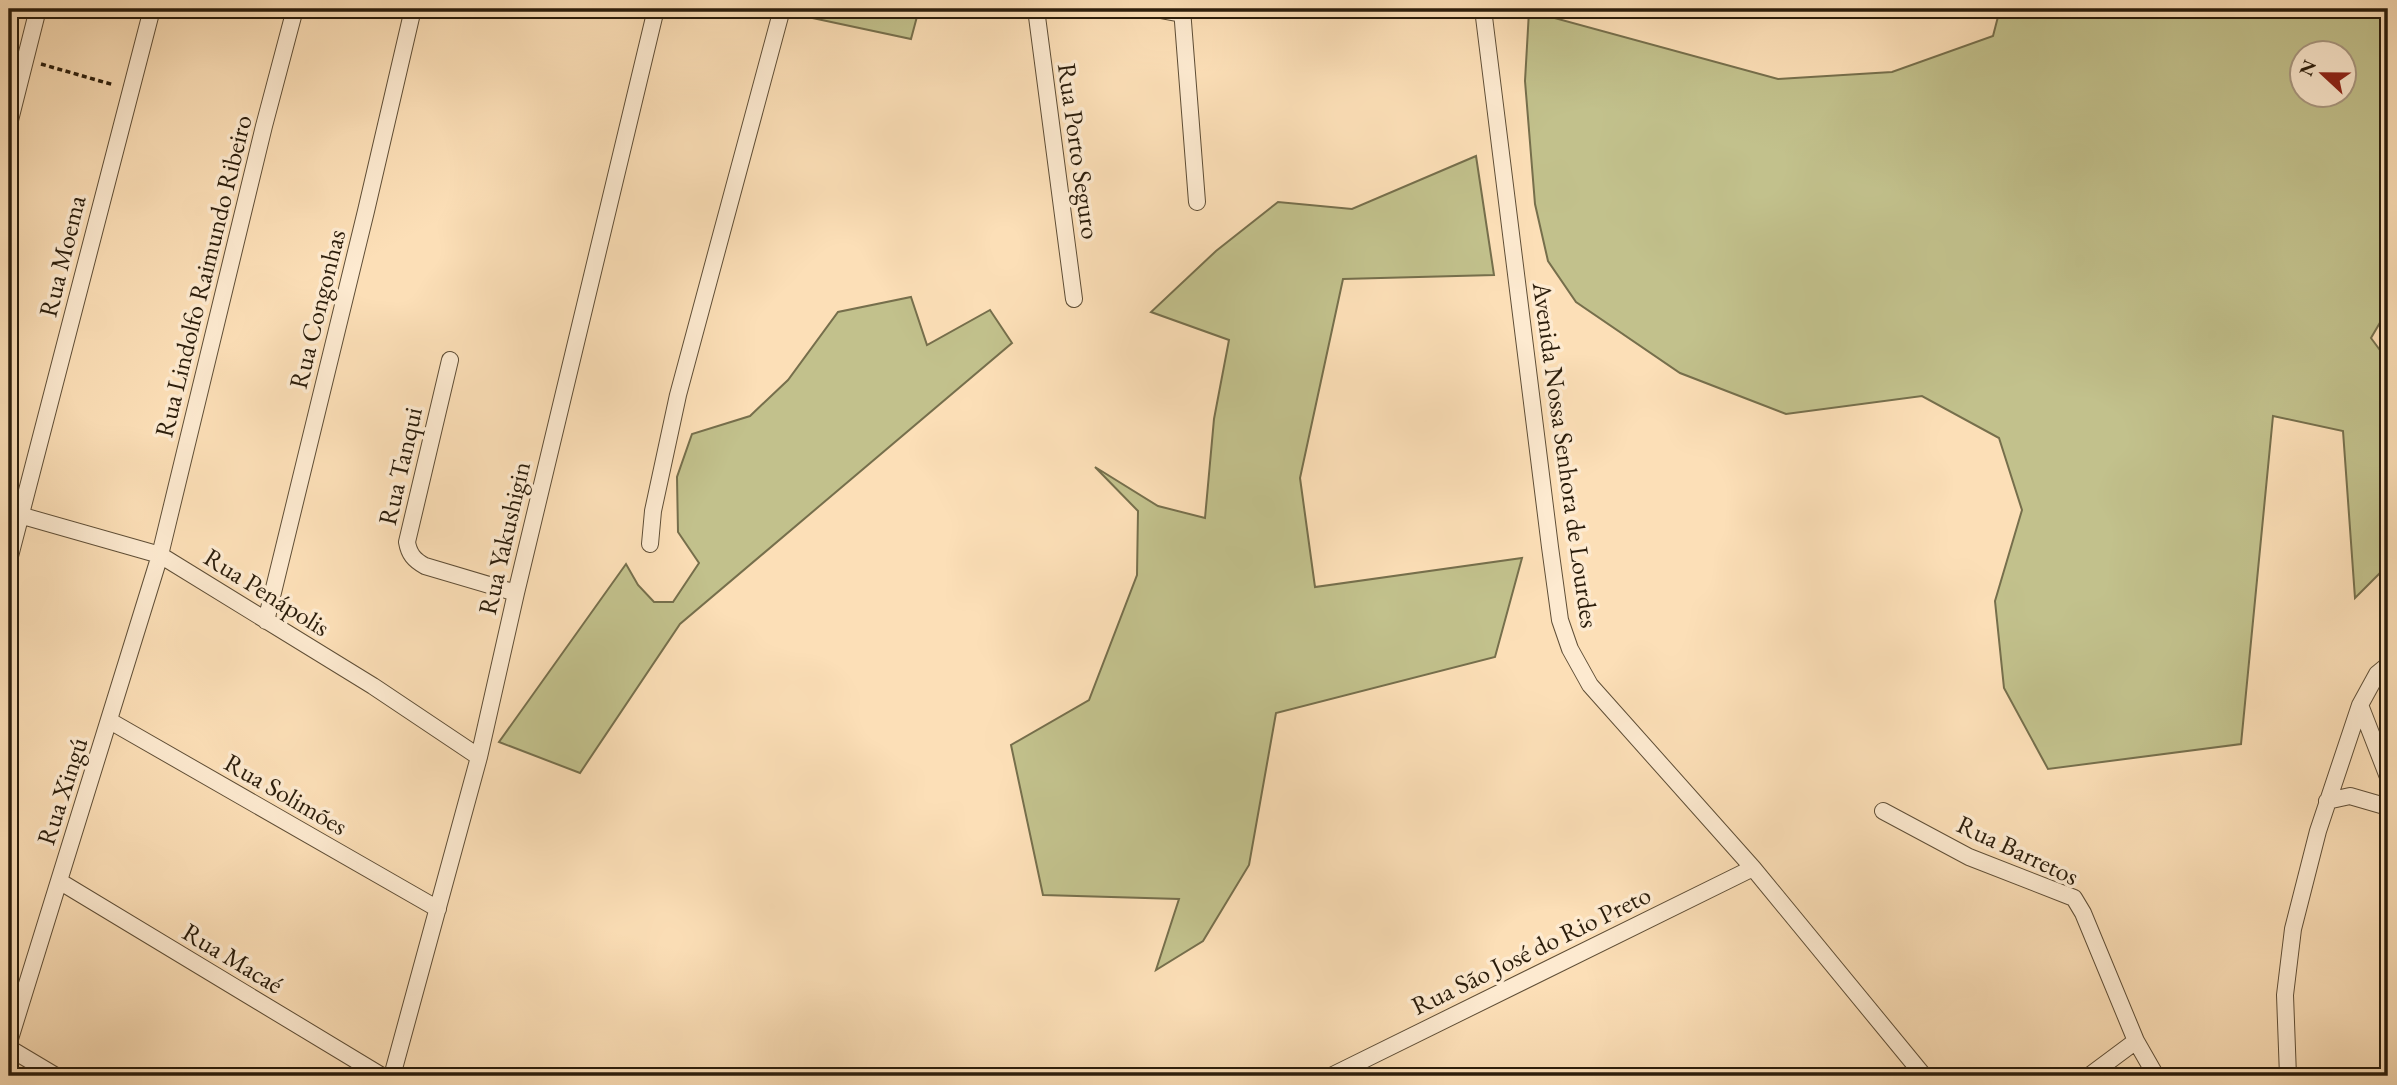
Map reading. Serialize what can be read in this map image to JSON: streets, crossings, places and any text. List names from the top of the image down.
{
  "streets": {
    "street": [
      "Rua Porto Seguro",
      "Rua Moema",
      "Rua Lindolfo Raimundo Ribeiro",
      "Rua Congonhas",
      "Avenida Nossa Senhora de Lourdes",
      "Rua Tanqui",
      "Rua Yakushigin",
      "Rua Penápolis",
      "Rua Xingú",
      "Rua Solimões",
      "Rua Barretos",
      "Rua São José do Rio Preto",
      "Rua Macaé"
    ]
  },
  "crossings": [
    ["Rua Moema", "Rua Penápolis"],
    ["Rua Lindolfo Raimundo Ribeiro", "Rua Penápolis"],
    ["Rua Lindolfo Raimundo Ribeiro", "Rua Xingú"],
    ["Rua Congonhas", "Rua Penápolis"],
    ["Avenida Nossa Senhora de Lourdes", "Rua São José do Rio Preto"],
    ["Rua Tanqui", "Rua Yakushigin"],
    ["Rua Yakushigin", "Rua Penápolis"],
    ["Rua Yakushigin", "Rua Solimões"],
    ["Rua Penápolis", "Rua Xingú"],
    ["Rua Xingú", "Rua Solimões"],
    ["Rua Xingú", "Rua Macaé"]
  ],
  "north": "left"
}
